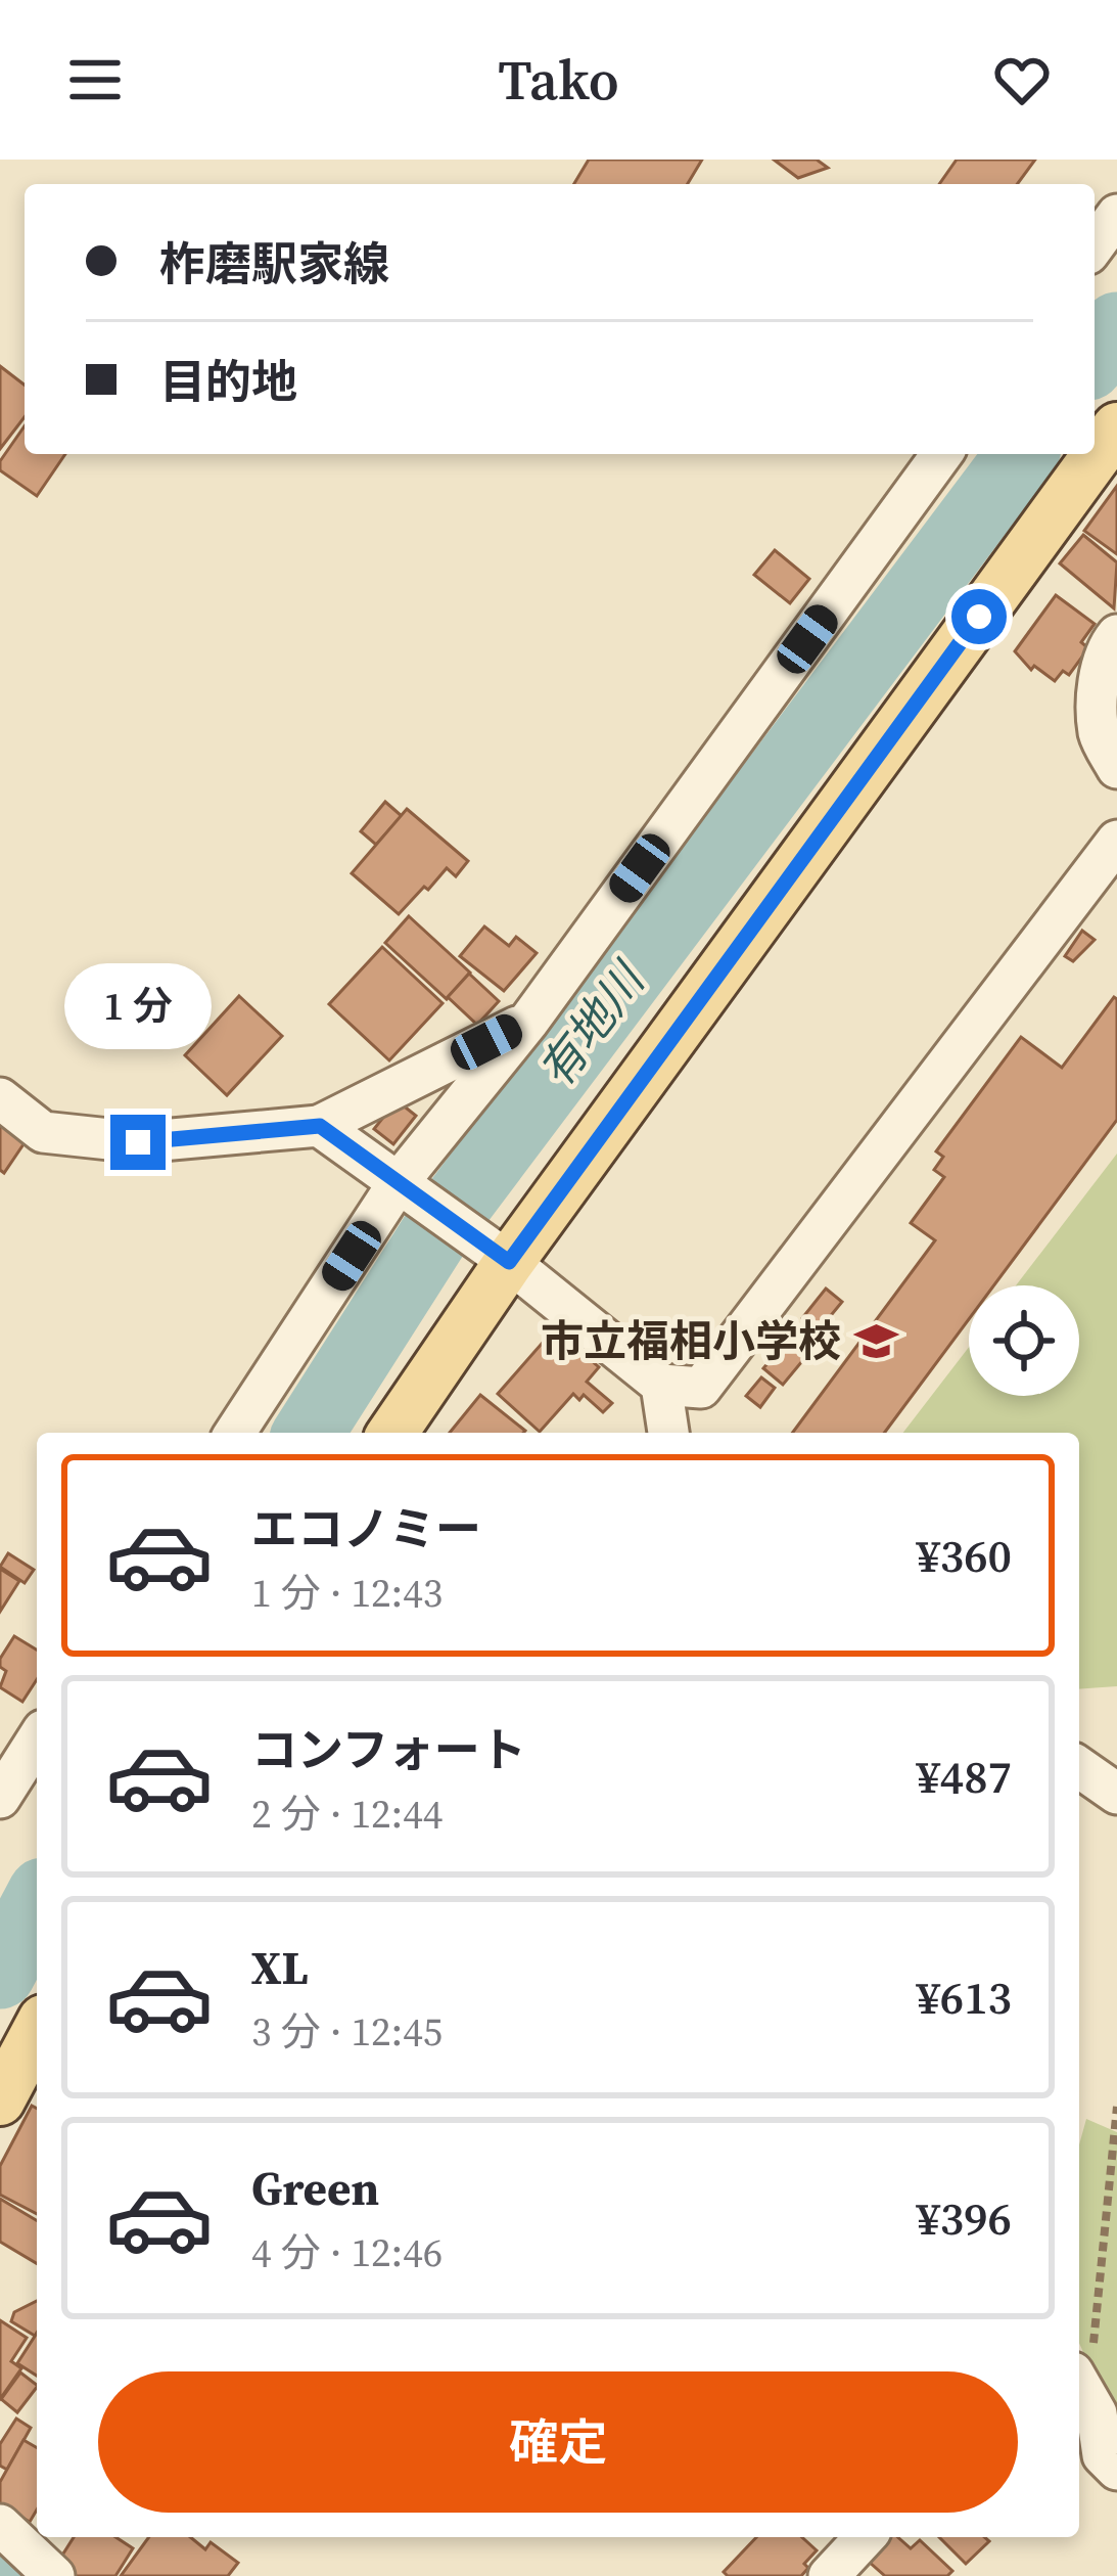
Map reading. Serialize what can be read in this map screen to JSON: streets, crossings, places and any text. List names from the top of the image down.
{
  "water": ["有地川"],
  "places": {
    "school or university": ["市立福相小学校"]
  },
  "page": {
    "header": "Tako",
    "banner": ["柞磨駅家線", "目的地"],
    "bubble": "1 分",
    "list": [
      {
        "name": "エコノミー",
        "note": "1 分 · 12:43",
        "value": "¥360"
      },
      {
        "name": "コンフォート",
        "note": "2 分 · 12:44",
        "value": "¥487"
      },
      {
        "name": "XL",
        "note": "3 分 · 12:45",
        "value": "¥613"
      },
      {
        "name": "Green",
        "note": "4 分 · 12:46",
        "value": "¥396"
      }
    ],
    "buttons": "確定"
  }
}
